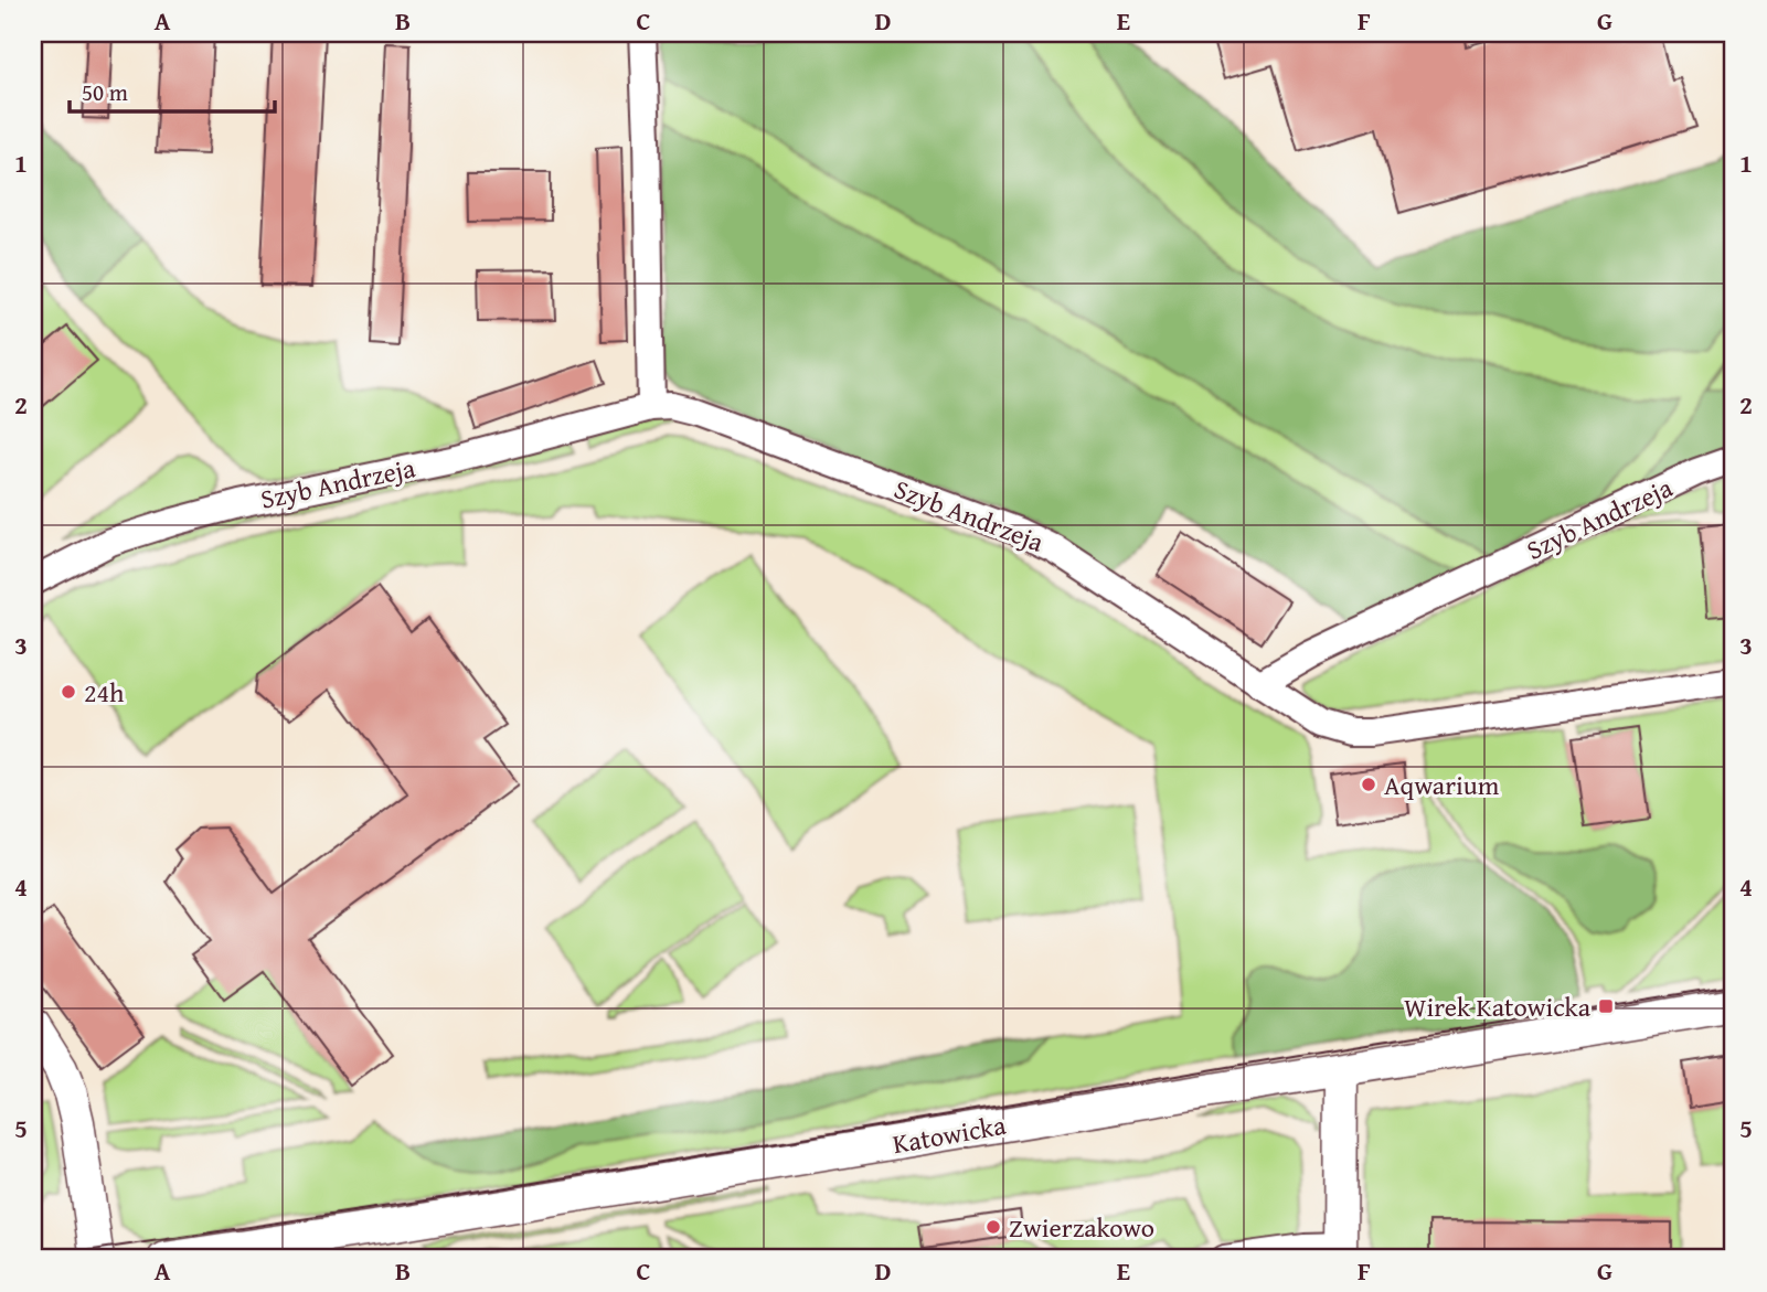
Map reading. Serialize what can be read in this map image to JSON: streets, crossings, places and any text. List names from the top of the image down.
{
  "streets": {
    "street": ["Szyb Andrzeja", "Katowicka"]
  },
  "places": {
    "other": ["24h", "Aqwarium", "Zwierzakowo"],
    "transit": ["Wirek Katowicka"]
  },
  "scale_bar": "50 m",
  "grid": {
    "columns": [
      "A",
      "B",
      "C",
      "D",
      "E",
      "F",
      "G"
    ],
    "rows": [
      "1",
      "2",
      "3",
      "4",
      "5"
    ]
  }
}
